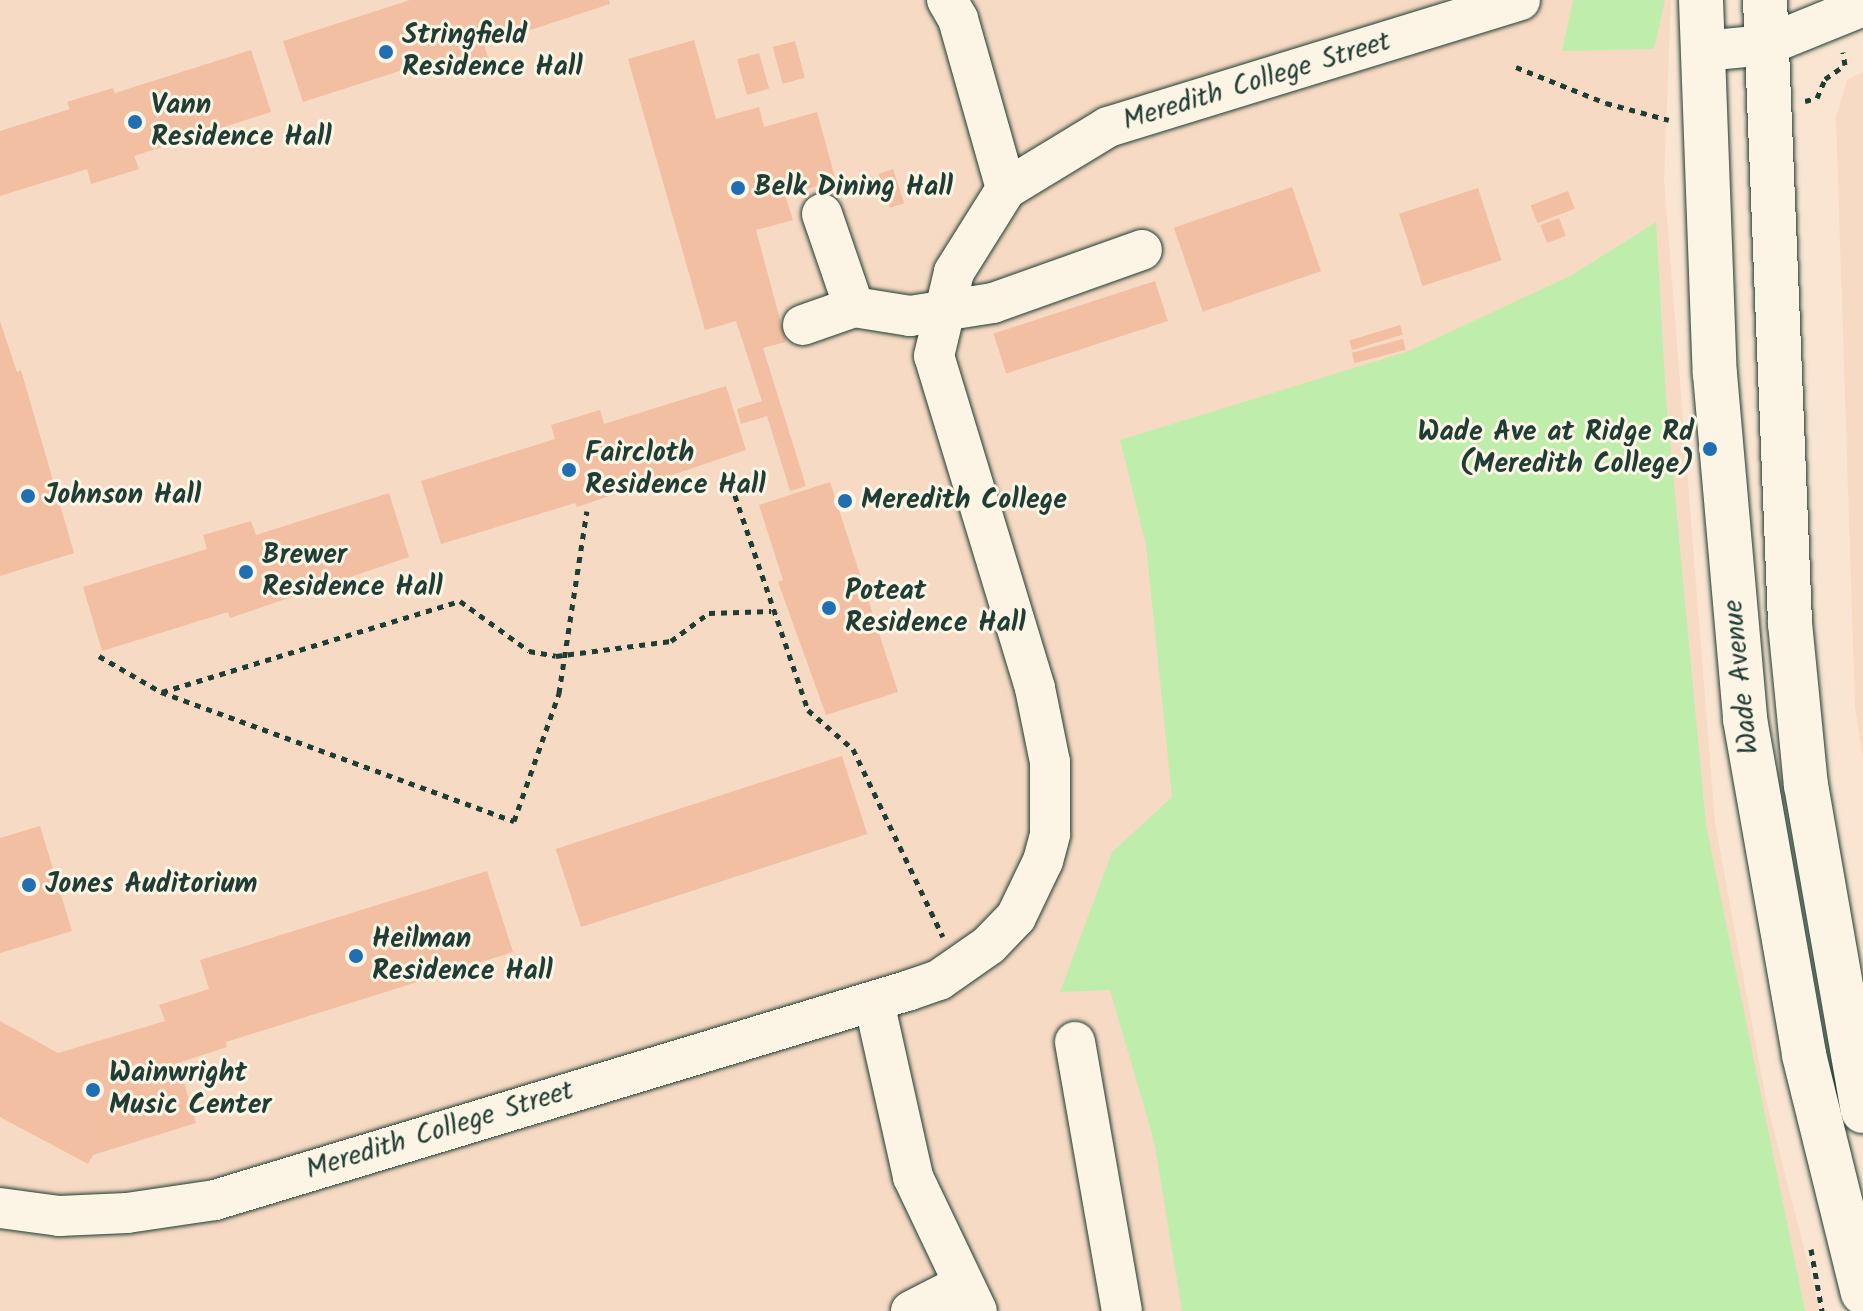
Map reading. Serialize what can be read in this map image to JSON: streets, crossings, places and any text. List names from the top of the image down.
{
  "streets": {
    "main road": ["Wade Avenue"],
    "street": ["Meredith College Street"]
  },
  "places": [
    "Stringfield Residence Hall",
    "Vann Residence Hall",
    "Belk Dining Hall",
    "Wade Ave at Ridge Rd (Meredith College)",
    "Faircloth Residence Hall",
    "Johnson Hall",
    "Meredith College",
    "Brewer Residence Hall",
    "Poteat Residence Hall",
    "Jones Auditorium",
    "Heilman Residence Hall",
    "Wainwright Music Center"
  ]
}
